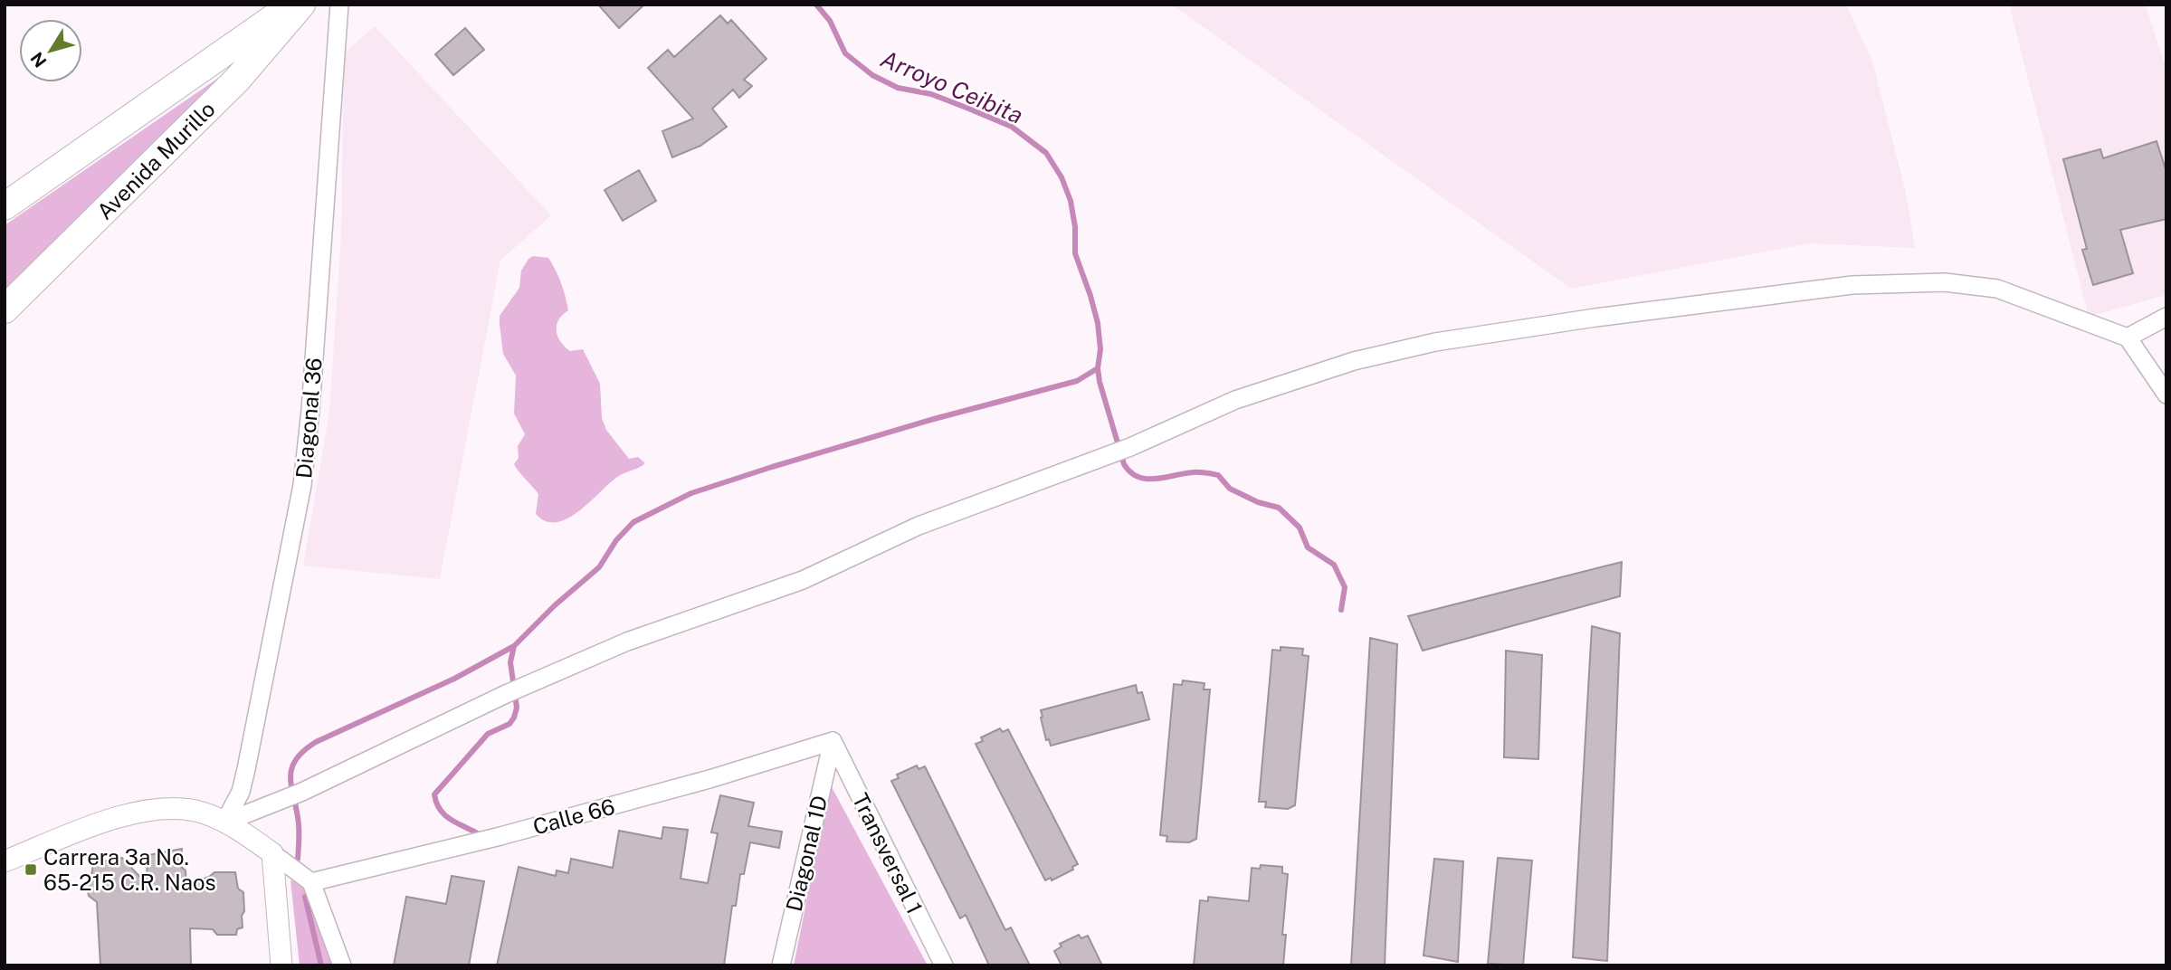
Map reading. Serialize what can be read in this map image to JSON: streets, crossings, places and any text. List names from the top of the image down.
{
  "streets": {
    "main road": ["Avenida Murillo"],
    "street": [
      "Diagonal 36",
      "Calle 66",
      "Diagonal 1D",
      "Transversal 1"
    ]
  },
  "crossings": [
    ["Calle 66", "Diagonal 1D"],
    ["Calle 66", "Transversal 1"],
    ["Diagonal 1D", "Transversal 1"]
  ],
  "water": ["Arroyo Ceibita"],
  "places": {
    "transit": ["Carrera 3a No. 65-215 C.R. Naos"]
  },
  "north": "bottom left"
}
